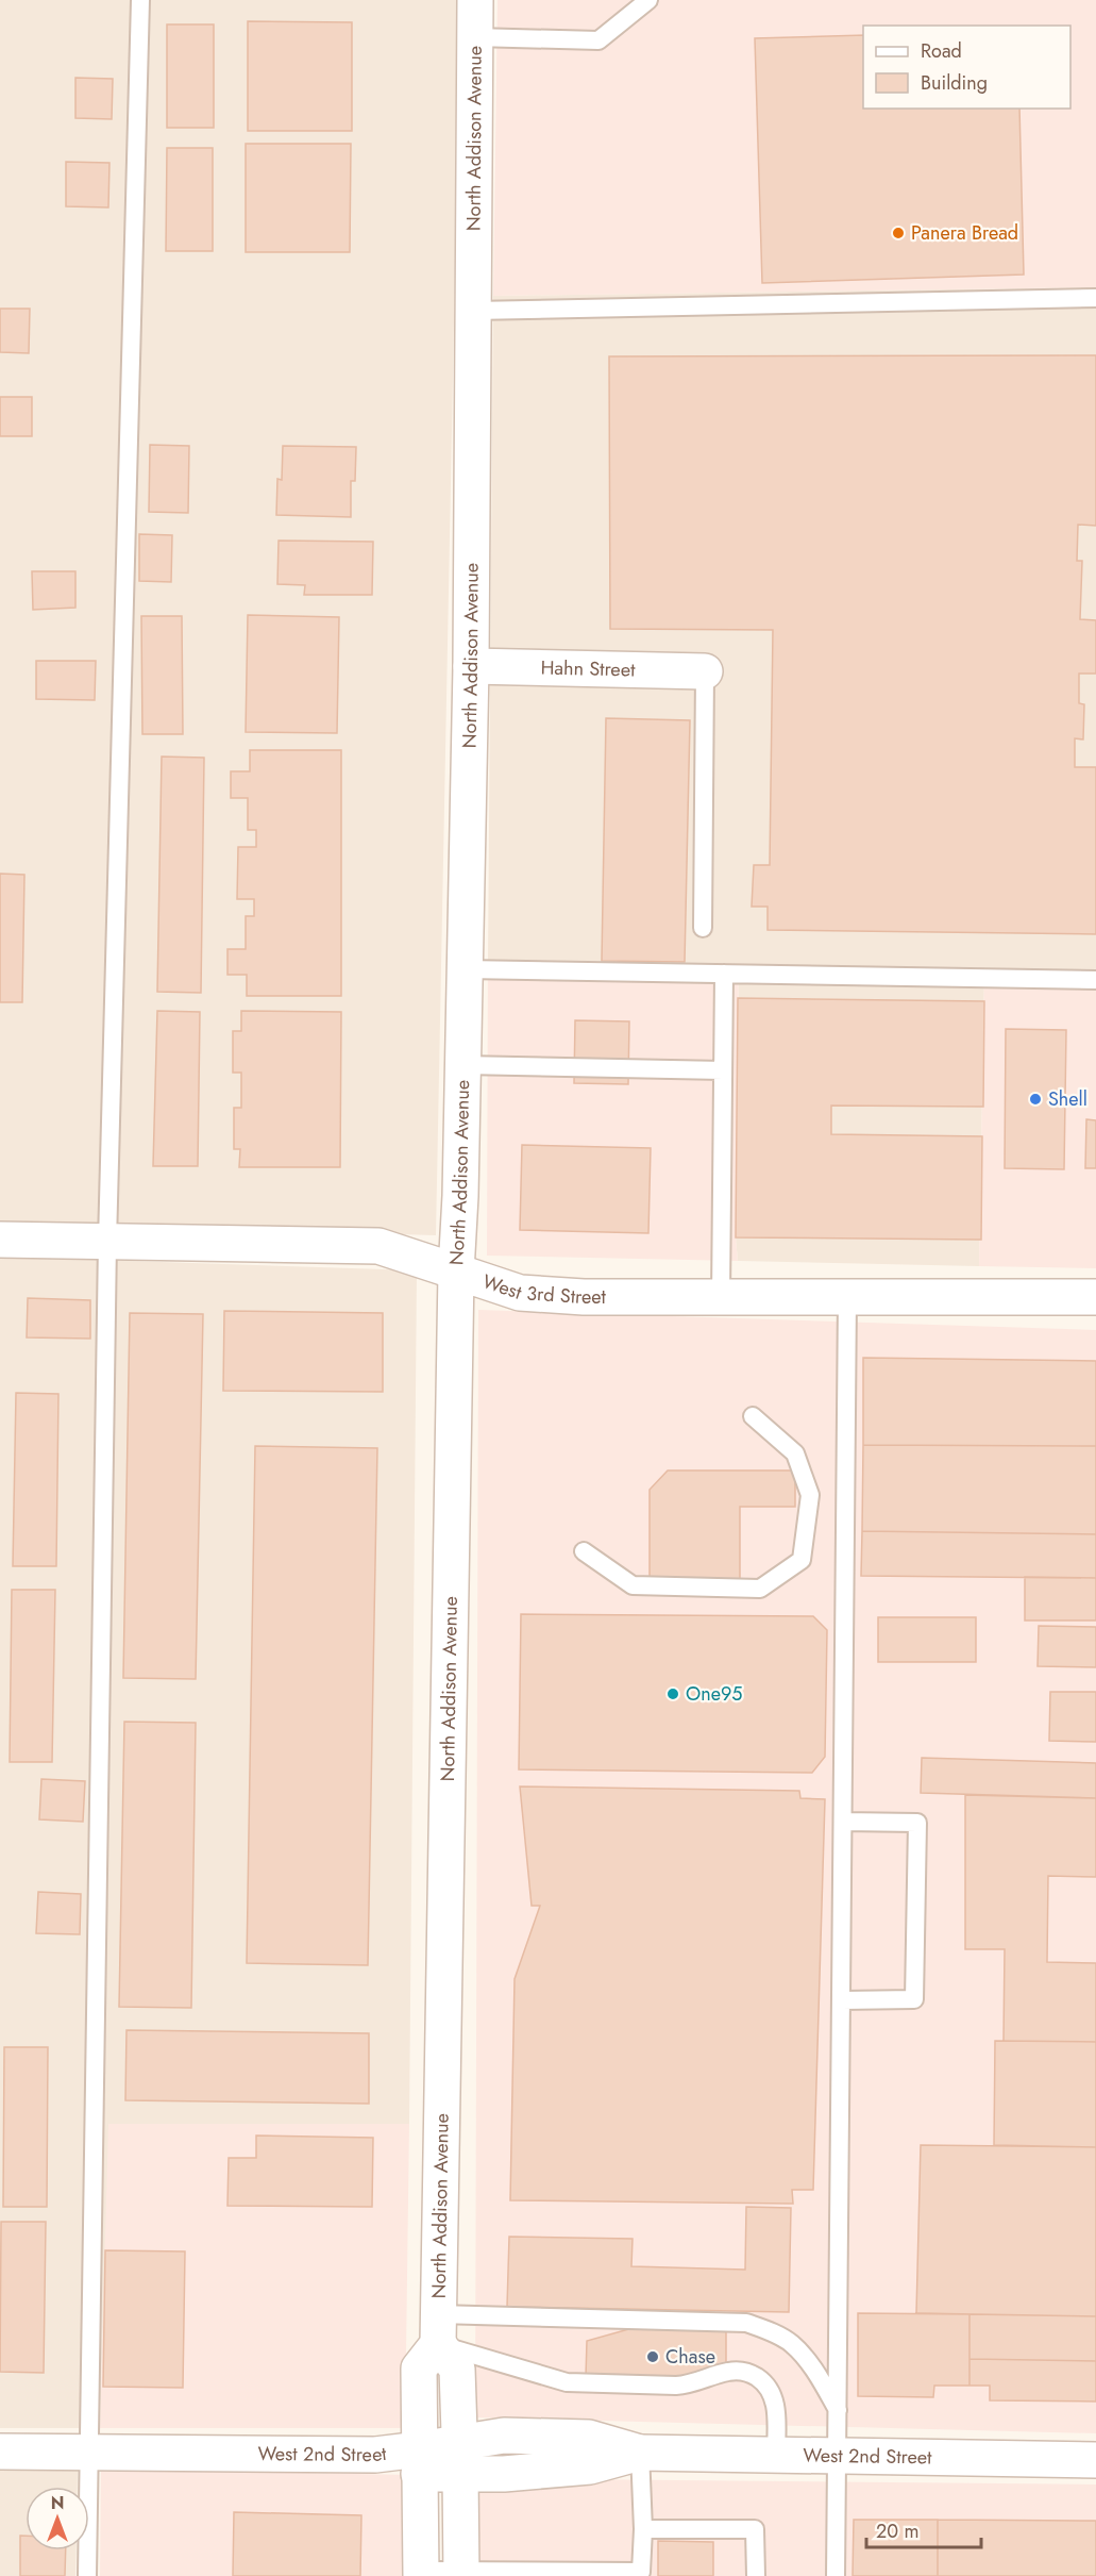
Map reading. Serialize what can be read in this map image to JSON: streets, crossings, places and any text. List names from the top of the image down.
{
  "streets": {
    "street": [
      "North Addison Avenue",
      "Hahn Street",
      "West 3rd Street",
      "West 2nd Street"
    ]
  },
  "crossings": [
    ["North Addison Avenue", "Hahn Street"],
    ["North Addison Avenue", "West 3rd Street"]
  ],
  "places": [
    "Panera Bread",
    "Shell",
    "One95",
    "Chase"
  ],
  "legend": ["Road", "Building"],
  "scale_bar": "20 m",
  "north": "top"
}
